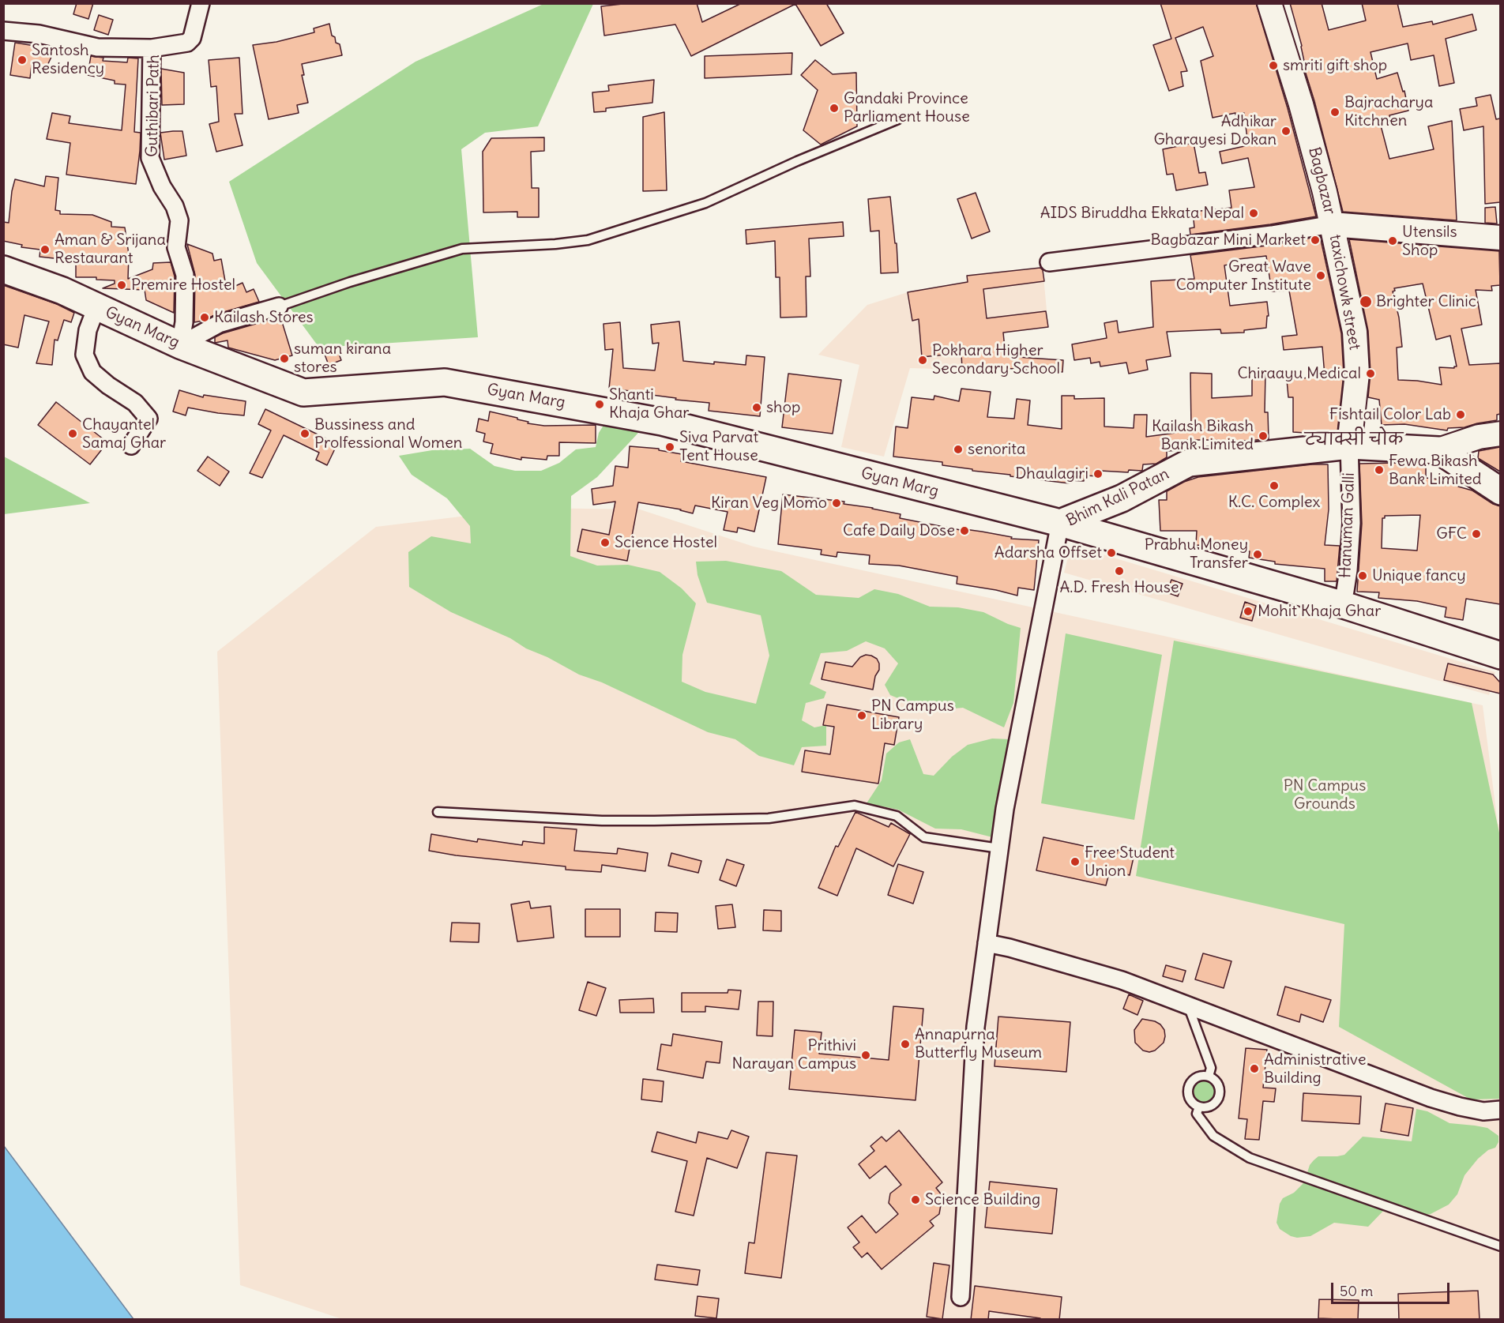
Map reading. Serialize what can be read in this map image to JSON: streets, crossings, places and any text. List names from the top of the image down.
{
  "streets": {
    "main road": [
      "Bagbazar",
      "taxichowk street",
      "Gyan Marg",
      "Bhim Kali Patan"
    ],
    "street": ["Guthibari Path", "Hanuman Galli"]
  },
  "crossings": [
    ["Guthibari Path", "Gyan Marg"],
    ["Bagbazar", "taxichowk street"],
    ["taxichowk street", "Bhim Kali Patan"],
    ["taxichowk street", "Hanuman Galli"],
    ["Gyan Marg", "Bhim Kali Patan"],
    ["Bhim Kali Patan", "Hanuman Galli"]
  ],
  "districts": ["ट्याक्सी चोक"],
  "parks": ["PN Campus Grounds"],
  "places": [
    "Santosh Residency",
    "smriti gift shop",
    "Gandaki Province Parliament House",
    "Bajracharya Kitchnen",
    "Adhikar Gharayesi Dokan",
    "AIDS Biruddha Ekkata Nepal",
    "Bagbazar Mini Market",
    "Utensils Shop",
    "Aman & Srijana Restaurant",
    "Great Wave Computer Institute",
    "Premire Hostel",
    "Brighter Clinic",
    "Kailash Stores",
    "suman kirana stores",
    "Pokhara Higher Secondary School",
    "Chiraayu Medical",
    "Shanti Khaja Ghar",
    "shop",
    "Fishtail Color Lab",
    "Chayantel Samaj Ghar",
    "Bussiness and Prolfessional Women",
    "Kailash Bikash Bank Limited",
    "Siva Parvat Tent House",
    "senorita",
    "Fewa Bikash Bank Limited",
    "Dhaulagiri",
    "K.C. Complex",
    "Kiran Veg Momo",
    "Cafe Daily Dose",
    "GFC",
    "Science Hostel",
    "Adarsha Offset",
    "Prabhu Money Transfer",
    "A.D. Fresh House",
    "Unique fancy",
    "Mohit Khaja Ghar",
    "PN Campus Library",
    "Free Student Union",
    "Annapurna Butterfly Museum",
    "Prithivi Narayan Campus",
    "Administrative Building",
    "Science Building"
  ],
  "scale_bar": "50 m"
}
